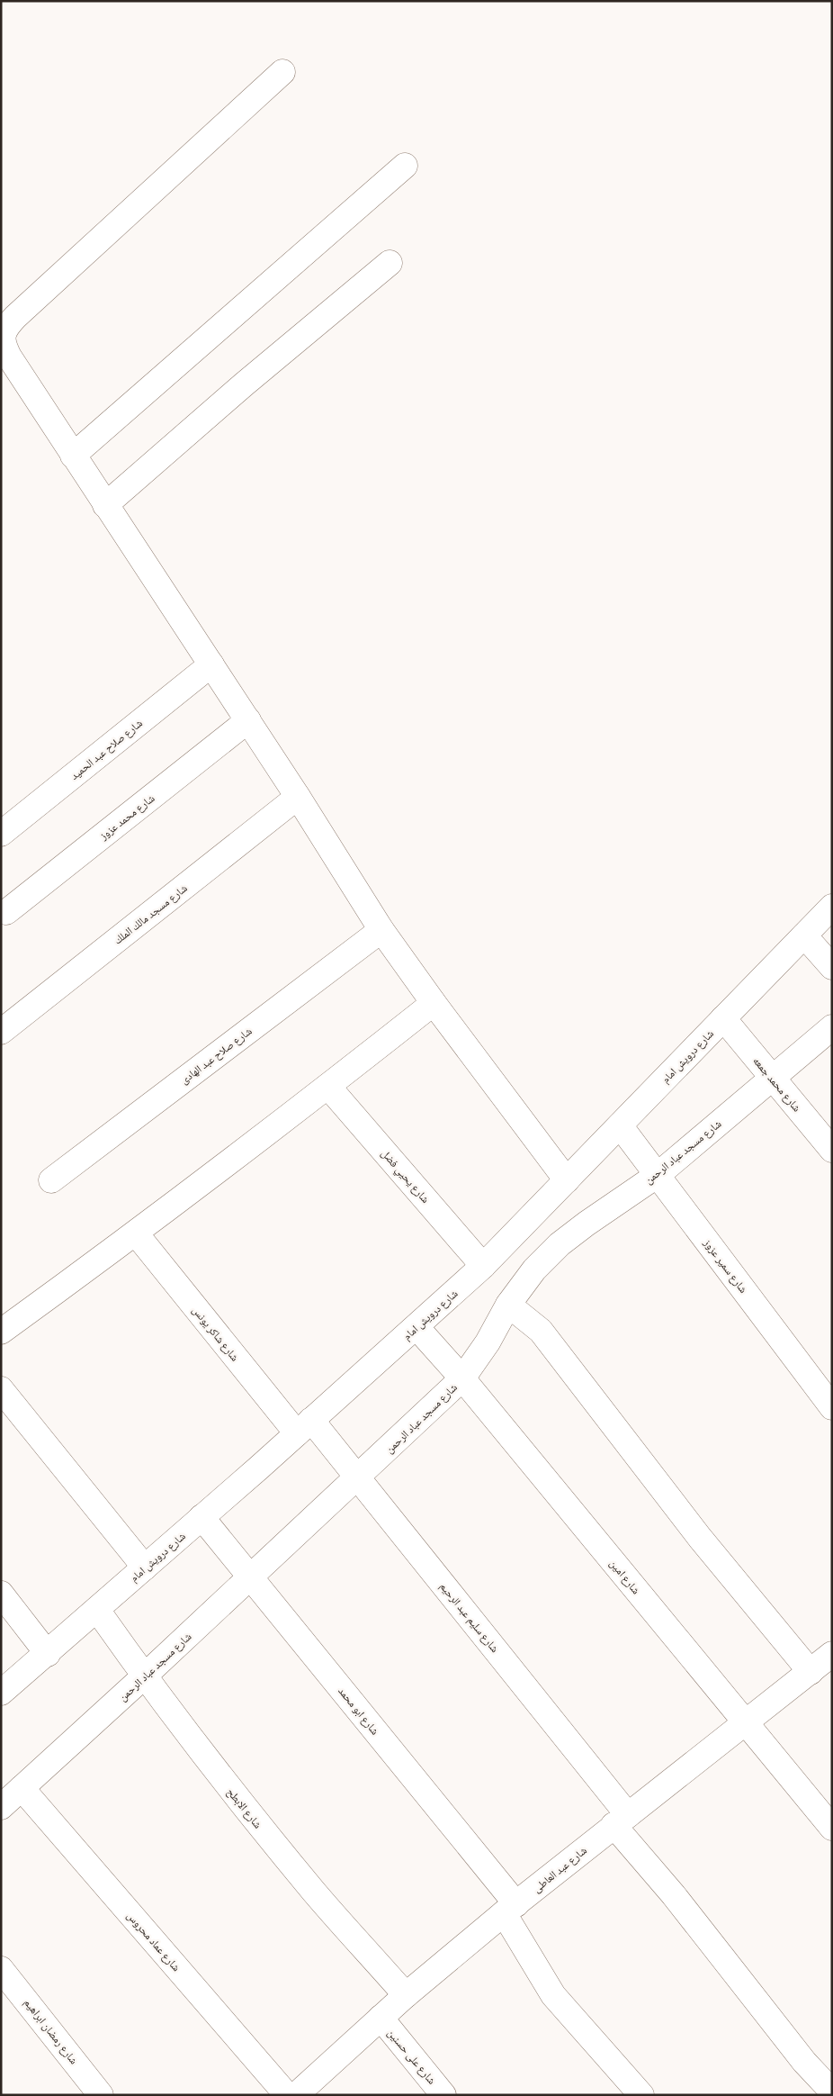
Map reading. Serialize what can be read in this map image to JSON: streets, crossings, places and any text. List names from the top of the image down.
{
  "streets": {
    "street": [
      "شارع صلاح عبد الحميد",
      "شارع محمد عزوز",
      "شارع مسجد مالك الملك",
      "شارع صلاح عبد الهادى",
      "شارع درويش امام",
      "شارع محمد جمعه",
      "شارع مسجد عباد الرحمن",
      "شارع يحيي فضل",
      "شارع سمير عزوز",
      "شارع شاكر يونس",
      "شارع امين",
      "شارع سليم عبد الرحيم",
      "شارع ابو محمد",
      "شارع الابطح",
      "شارع عبد العاطى",
      "شارع عماد محروس",
      "شارع رمضان ابراهيم",
      "شارع على حسنين"
    ]
  },
  "crossings": [
    ["شارع درويش امام", "شارع محمد جمعه"],
    ["شارع درويش امام", "شارع يحيي فضل"],
    ["شارع درويش امام", "شارع سمير عزوز"],
    ["شارع درويش امام", "شارع شاكر يونس"],
    ["شارع درويش امام", "شارع امين"],
    ["شارع درويش امام", "شارع سليم عبد الرحيم"],
    ["شارع درويش امام", "شارع ابو محمد"],
    ["شارع درويش امام", "شارع الابطح"],
    ["شارع محمد جمعه", "شارع مسجد عباد الرحمن"],
    ["شارع مسجد عباد الرحمن", "شارع سمير عزوز"],
    ["شارع مسجد عباد الرحمن", "شارع امين"],
    ["شارع مسجد عباد الرحمن", "شارع سليم عبد الرحيم"],
    ["شارع مسجد عباد الرحمن", "شارع ابو محمد"],
    ["شارع مسجد عباد الرحمن", "شارع الابطح"],
    ["شارع مسجد عباد الرحمن", "شارع عماد محروس"],
    ["شارع شاكر يونس", "شارع سليم عبد الرحيم"],
    ["شارع امين", "شارع عبد العاطى"],
    ["شارع سليم عبد الرحيم", "شارع عبد العاطى"],
    ["شارع ابو محمد", "شارع عبد العاطى"],
    ["شارع الابطح", "شارع عبد العاطى"],
    ["شارع عبد العاطى", "شارع على حسنين"]
  ]
}
